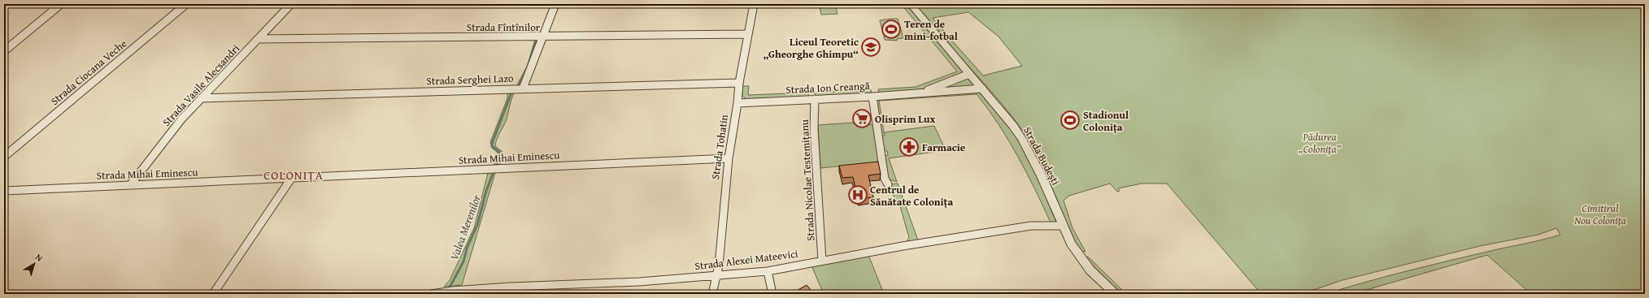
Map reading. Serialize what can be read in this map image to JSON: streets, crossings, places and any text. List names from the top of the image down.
{
  "streets": {
    "street": [
      "Strada Fîntînilor",
      "Strada Ciocana Veche",
      "Strada Serghei Lazo",
      "Strada Vasile Alecsandri",
      "Strada Ion Creangă",
      "Strada Tohatin",
      "Strada Budești",
      "Strada Mihai Eminescu",
      "Strada Nicolae Testemițanu",
      "Strada Alexei Mateevici"
    ]
  },
  "crossings": [
    ["Strada Fîntînilor", "Strada Vasile Alecsandri"],
    ["Strada Fîntînilor", "Strada Tohatin"],
    ["Strada Serghei Lazo", "Strada Vasile Alecsandri"],
    ["Strada Serghei Lazo", "Strada Tohatin"],
    ["Strada Vasile Alecsandri", "Strada Mihai Eminescu"],
    ["Strada Ion Creangă", "Strada Tohatin"],
    ["Strada Ion Creangă", "Strada Budești"],
    ["Strada Ion Creangă", "Strada Nicolae Testemițanu"],
    ["Strada Tohatin", "Strada Mihai Eminescu"],
    ["Strada Tohatin", "Strada Alexei Mateevici"],
    ["Strada Budești", "Strada Alexei Mateevici"],
    ["Strada Nicolae Testemițanu", "Strada Alexei Mateevici"]
  ],
  "districts": ["COLONIȚA"],
  "water": ["Valea Merenilor"],
  "parks": ["Pădurea „Colonița”", "Cimitirul Nou Colonița"],
  "places": {
    "sports": ["Teren de mini-fotbal", "Stadionul Colonița"],
    "school or university": ["Liceul Teoretic „Gheorghe Ghimpu“"],
    "supermarket": ["Olisprim Lux"],
    "pharmacy": ["Farmacie"],
    "hospital": ["Centrul de Sănătate Colonița"]
  },
  "north": "top right"
}
